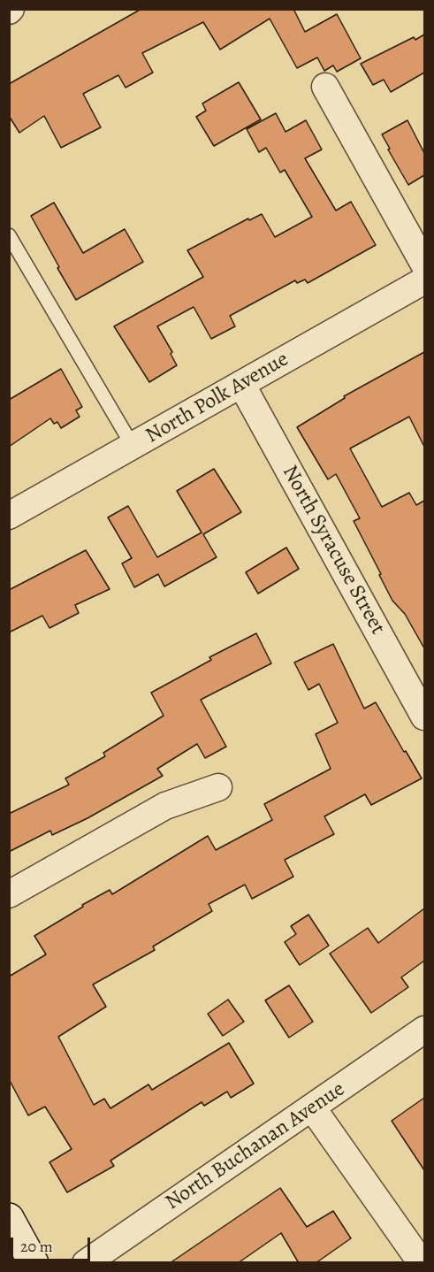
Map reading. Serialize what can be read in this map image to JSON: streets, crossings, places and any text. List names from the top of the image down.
{
  "streets": {
    "street": ["North Polk Avenue", "North Syracuse Street", "North Buchanan Avenue"]
  },
  "crossings": [
    ["North Polk Avenue", "North Syracuse Street"]
  ],
  "scale_bar": "20 m"
}
